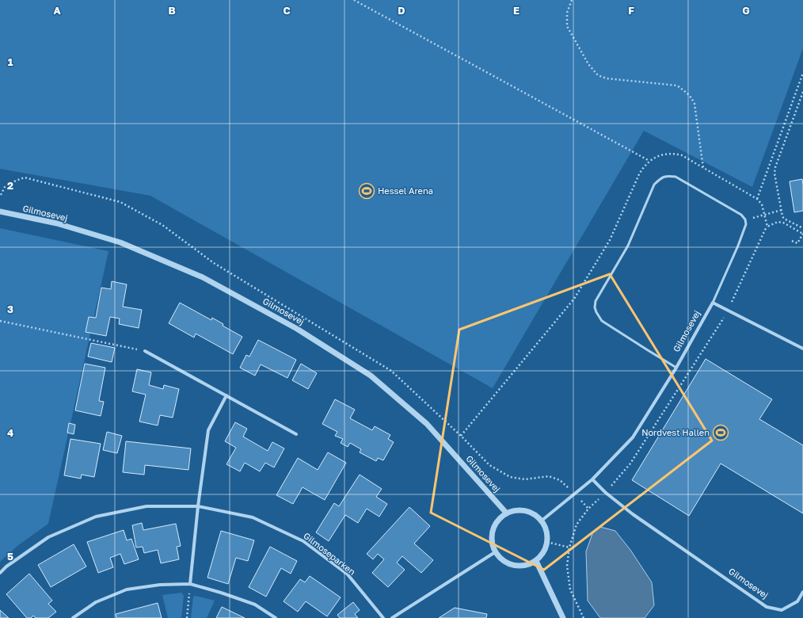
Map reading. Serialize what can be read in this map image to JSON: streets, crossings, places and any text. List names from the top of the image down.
{
  "streets": {
    "street": ["Gilmosevej", "Gilmoseparken"]
  },
  "places": {
    "sports": ["Hessel Arena", "Nordvest Hallen"]
  },
  "grid": {
    "columns": [
      "A",
      "B",
      "C",
      "D",
      "E",
      "F",
      "G"
    ],
    "rows": [
      "1",
      "2",
      "3",
      "4",
      "5"
    ]
  }
}
